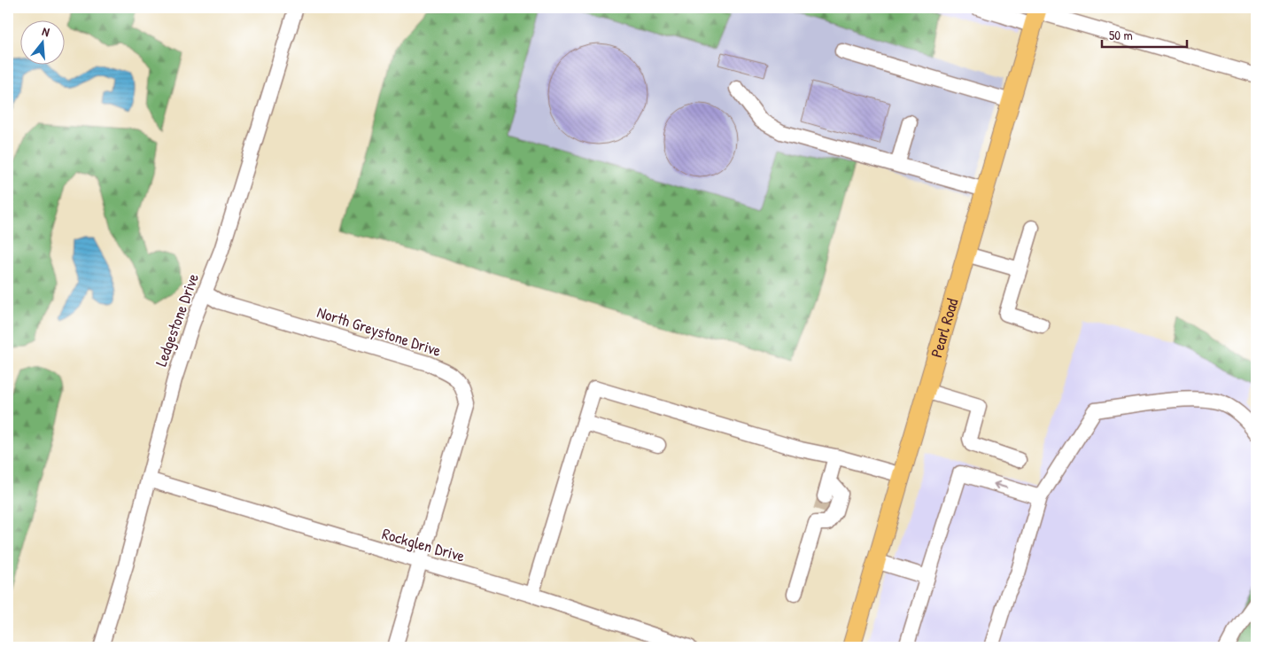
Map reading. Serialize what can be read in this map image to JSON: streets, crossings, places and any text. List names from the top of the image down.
{
  "streets": {
    "main road": ["Pearl Road"],
    "street": ["Ledgestone Drive", "North Greystone Drive", "Rockglen Drive"]
  },
  "crossings": [
    ["Ledgestone Drive", "North Greystone Drive"],
    ["Ledgestone Drive", "Rockglen Drive"],
    ["North Greystone Drive", "Rockglen Drive"]
  ],
  "scale_bar": "50 m",
  "north": "top"
}
